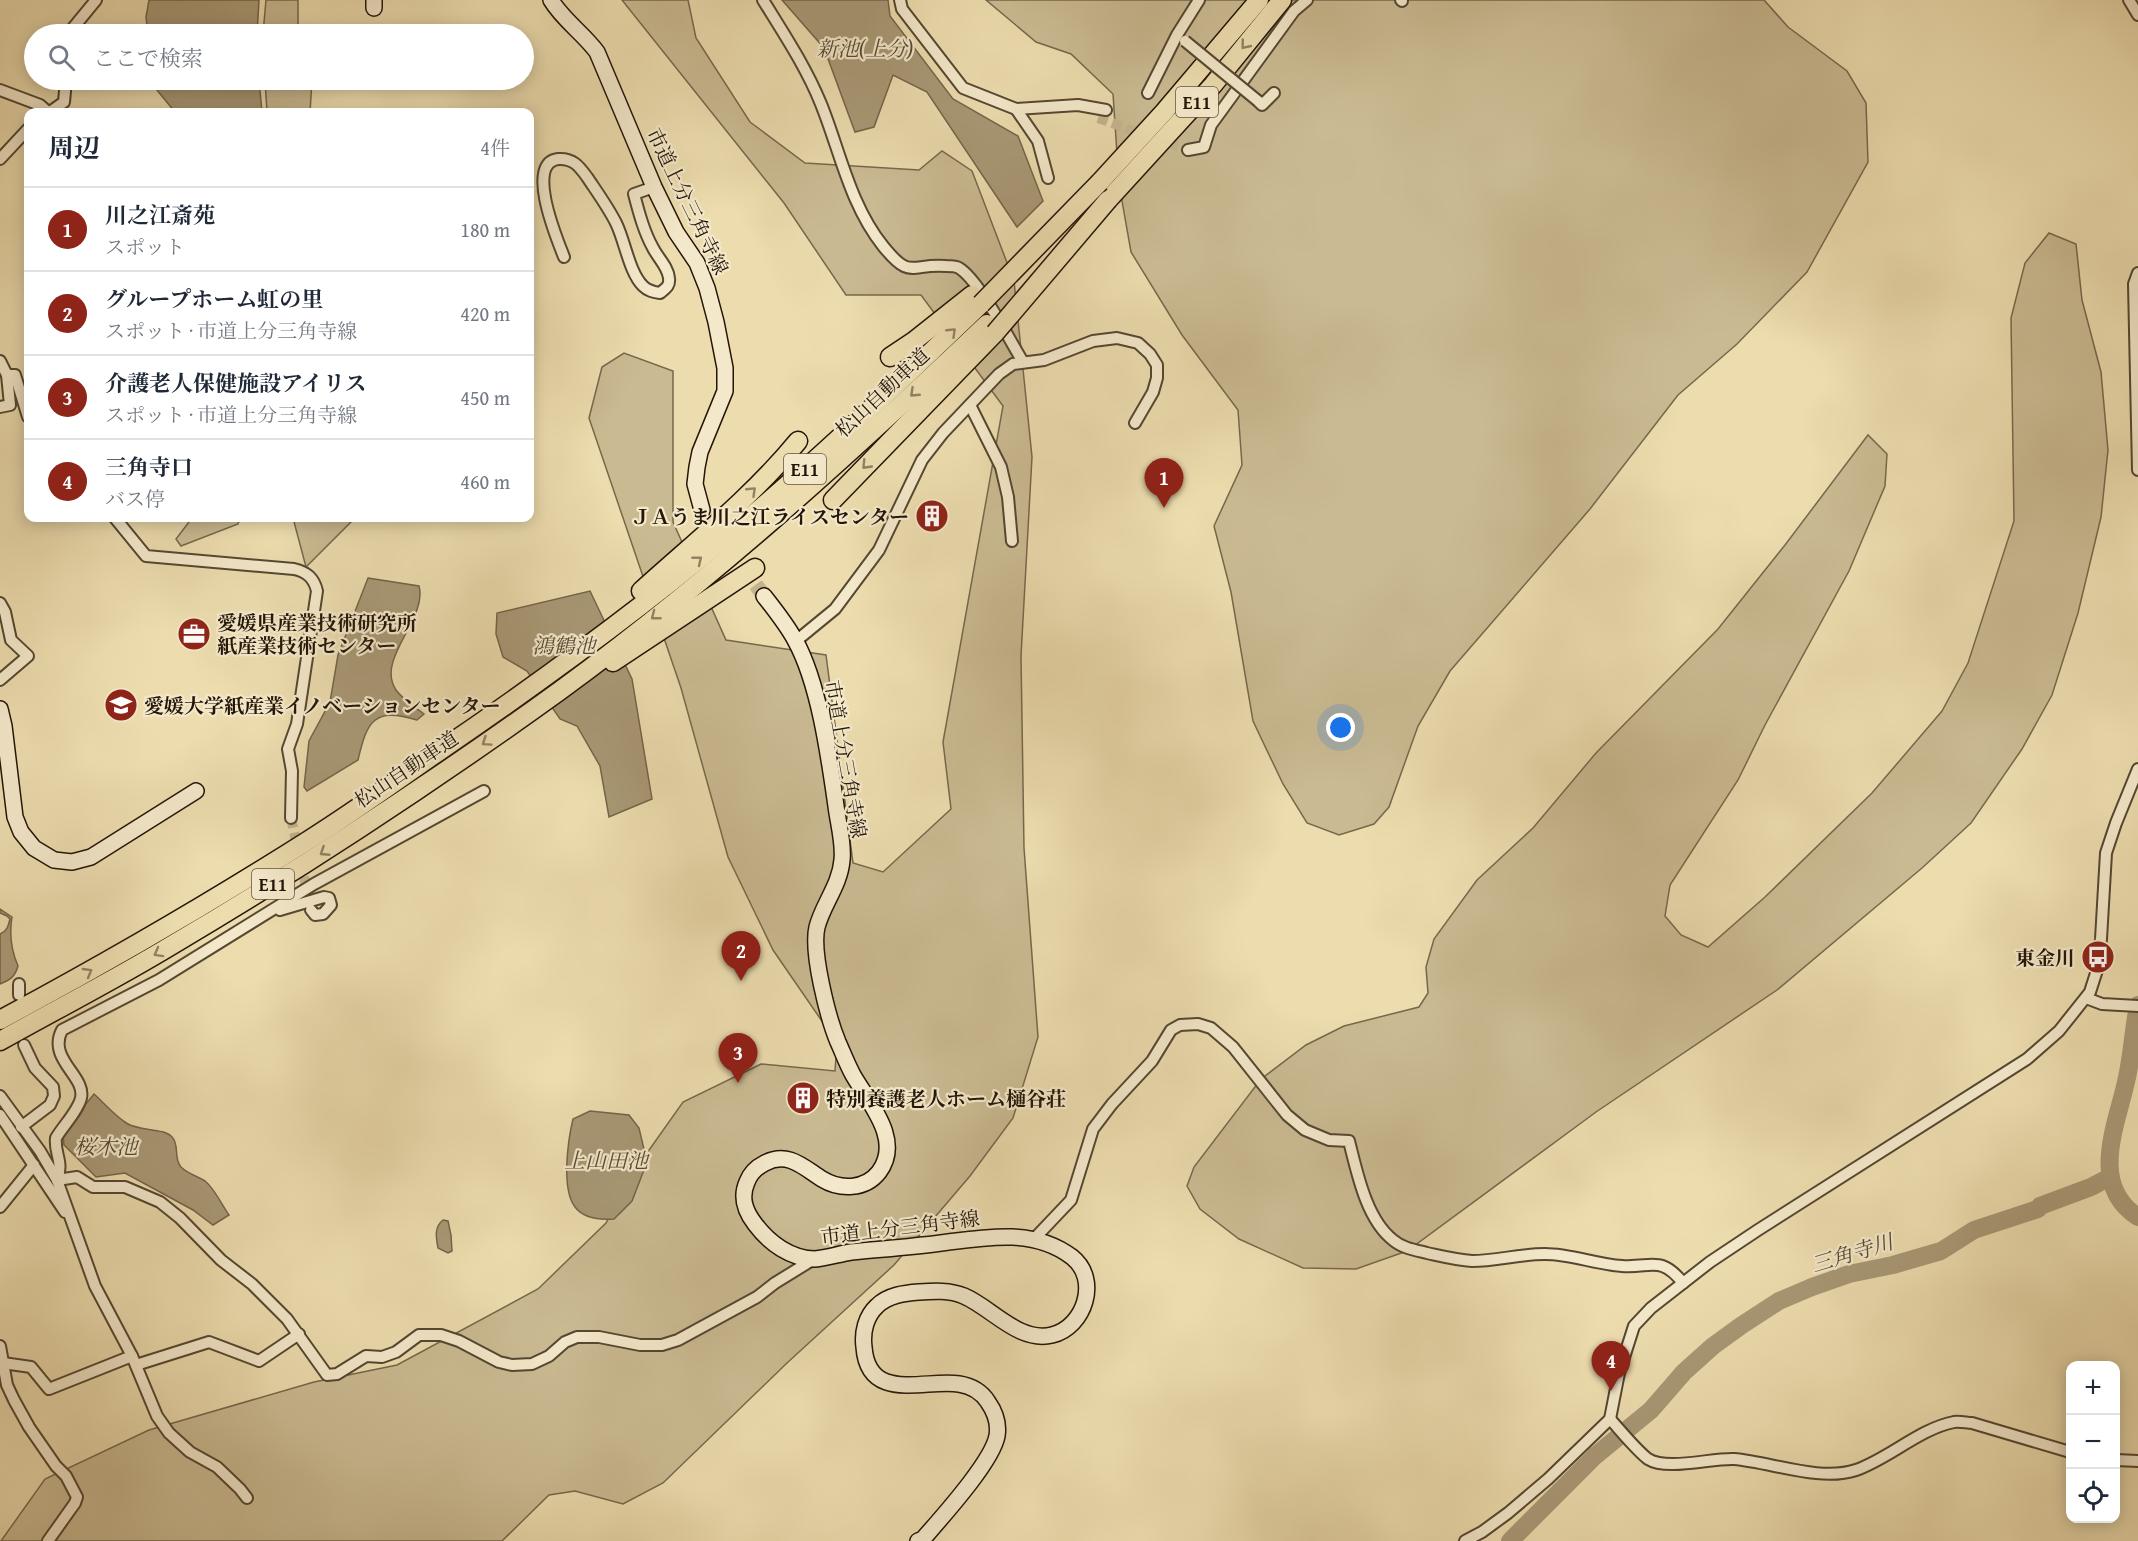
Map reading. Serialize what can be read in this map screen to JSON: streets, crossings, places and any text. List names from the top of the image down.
{
  "streets": {
    "highway": ["E11", "松山自動車道"],
    "street": ["市道上分三角寺線"]
  },
  "crossings": [
    ["E11", "松山自動車道"]
  ],
  "water": [
    "新池(上分)",
    "鴻鶴池",
    "桜木池",
    "上山田池",
    "三角寺川"
  ],
  "places": {
    "building": ["ＪＡうま川之江ライスセンター", "特別養護老人ホーム樋谷荘"],
    "office": ["愛媛県産業技術研究所 紙産業技術センター"],
    "school or university": ["愛媛大学紙産業イノベーションセンター"],
    "bus stop": ["東金川"]
  },
  "page": {
    "search": "ここで検索",
    "heading": ["周辺", "4件"],
    "list": [
      {
        "mark": "1",
        "name": "川之江斎苑",
        "note": "スポット",
        "value": "180 m"
      },
      {
        "mark": "2",
        "name": "グループホーム虹の里",
        "note": "スポット · 市道上分三角寺線",
        "value": "420 m"
      },
      {
        "mark": "3",
        "name": "介護老人保健施設アイリス",
        "note": "スポット · 市道上分三角寺線",
        "value": "450 m"
      },
      {
        "mark": "4",
        "name": "三角寺口",
        "note": "バス停",
        "value": "460 m"
      }
    ],
    "pins": [
      "1",
      "2",
      "3",
      "4"
    ],
    "map_buttons": ["+", "−"]
  }
}
